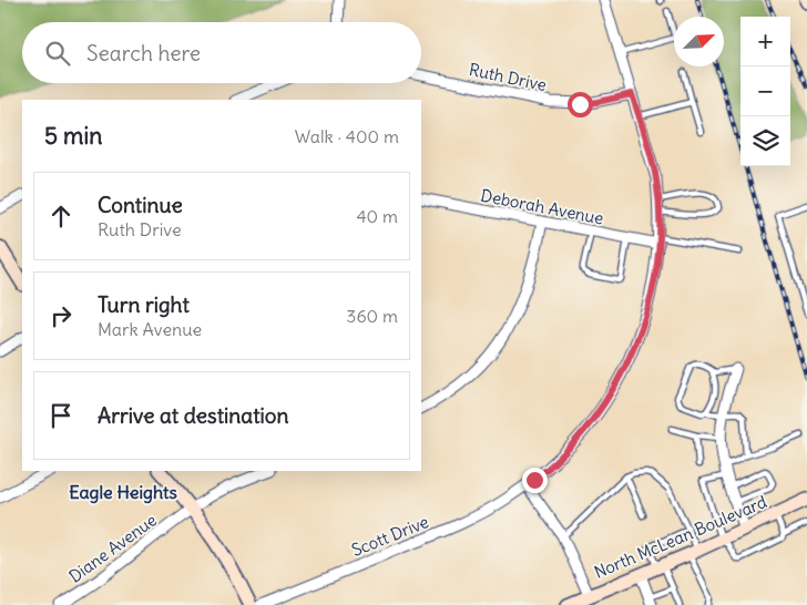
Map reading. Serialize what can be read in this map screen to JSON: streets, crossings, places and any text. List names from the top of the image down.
{
  "streets": {
    "main road": ["North McLean Boulevard"],
    "street": [
      "Ruth Drive",
      "Deborah Avenue",
      "Scott Drive",
      "Diane Avenue"
    ]
  },
  "crossings": [
    ["Ruth Drive", "Scott Drive"],
    ["Deborah Avenue", "Scott Drive"]
  ],
  "districts": ["Eagle Heights"],
  "north": "top right",
  "page": {
    "map_buttons": ["+", "−"],
    "search": "Search here",
    "heading": ["5 min", "Walk · 400 m"],
    "list": [
      ["Continue", "Ruth Drive", "40 m"],
      ["Turn right", "Mark Avenue", "360 m"],
      "Arrive at destination"
    ]
  }
}
